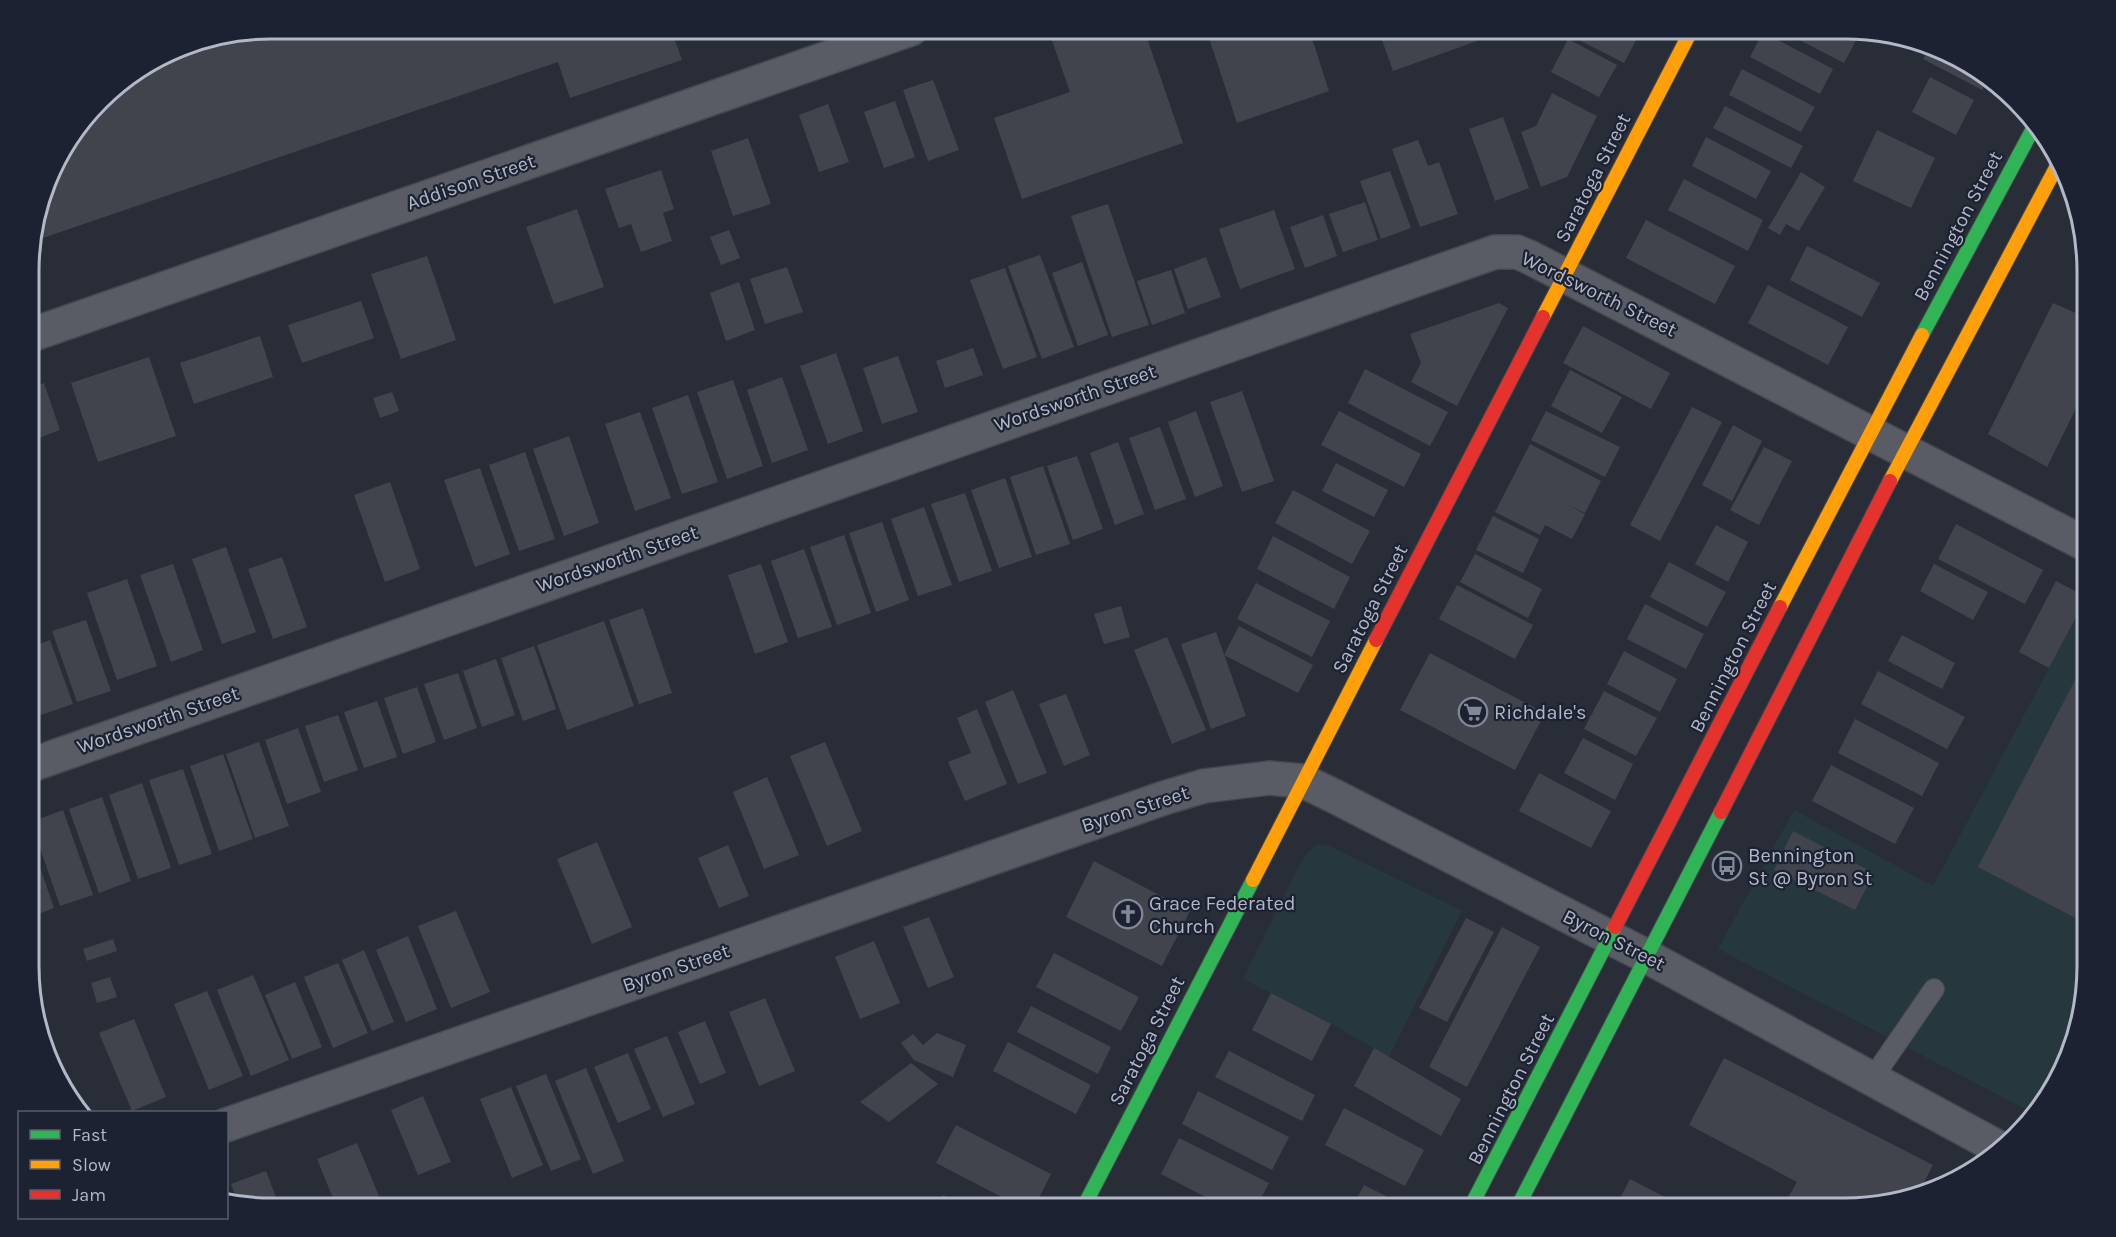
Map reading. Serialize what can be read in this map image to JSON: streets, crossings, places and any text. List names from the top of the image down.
{
  "streets": {
    "main road": ["Saratoga Street", "Bennington Street"],
    "street": ["Addison Street", "Wordsworth Street", "Byron Street"]
  },
  "crossings": [
    ["Saratoga Street", "Wordsworth Street"],
    ["Saratoga Street", "Byron Street"],
    ["Bennington Street", "Wordsworth Street"],
    ["Bennington Street", "Byron Street"]
  ],
  "places": {
    "supermarket": ["Richdale's"],
    "bus stop": ["Bennington St @ Byron St"],
    "church": ["Grace Federated Church"]
  },
  "legend": ["Fast", "Slow", "Jam"]
}
